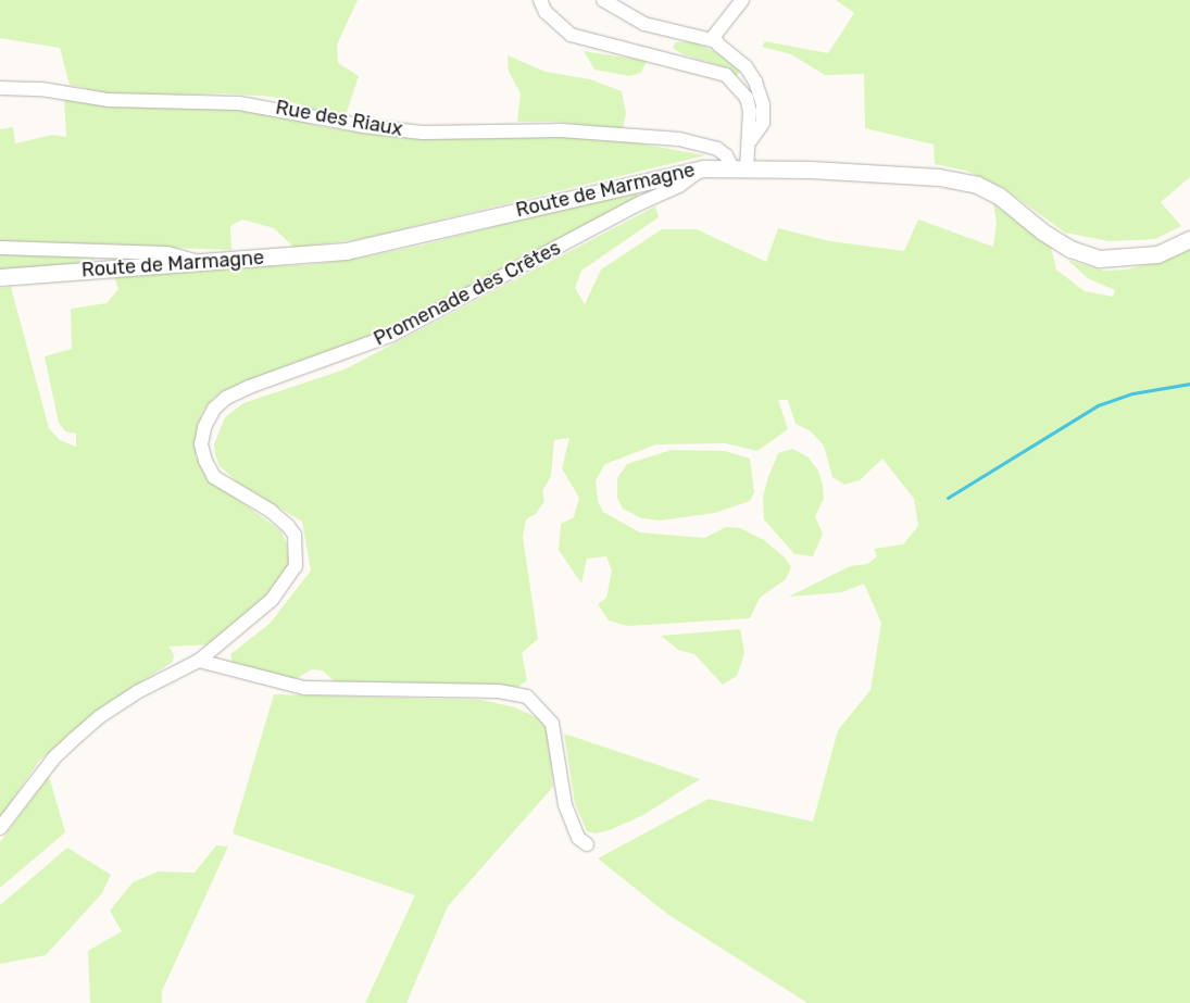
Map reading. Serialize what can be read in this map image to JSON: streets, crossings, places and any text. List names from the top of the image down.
{
  "streets": {
    "street": ["Rue des Riaux", "Route de Marmagne", "Promenade des Crêtes"]
  },
  "crossings": [
    ["Rue des Riaux", "Route de Marmagne"],
    ["Route de Marmagne", "Promenade des Crêtes"]
  ]
}
